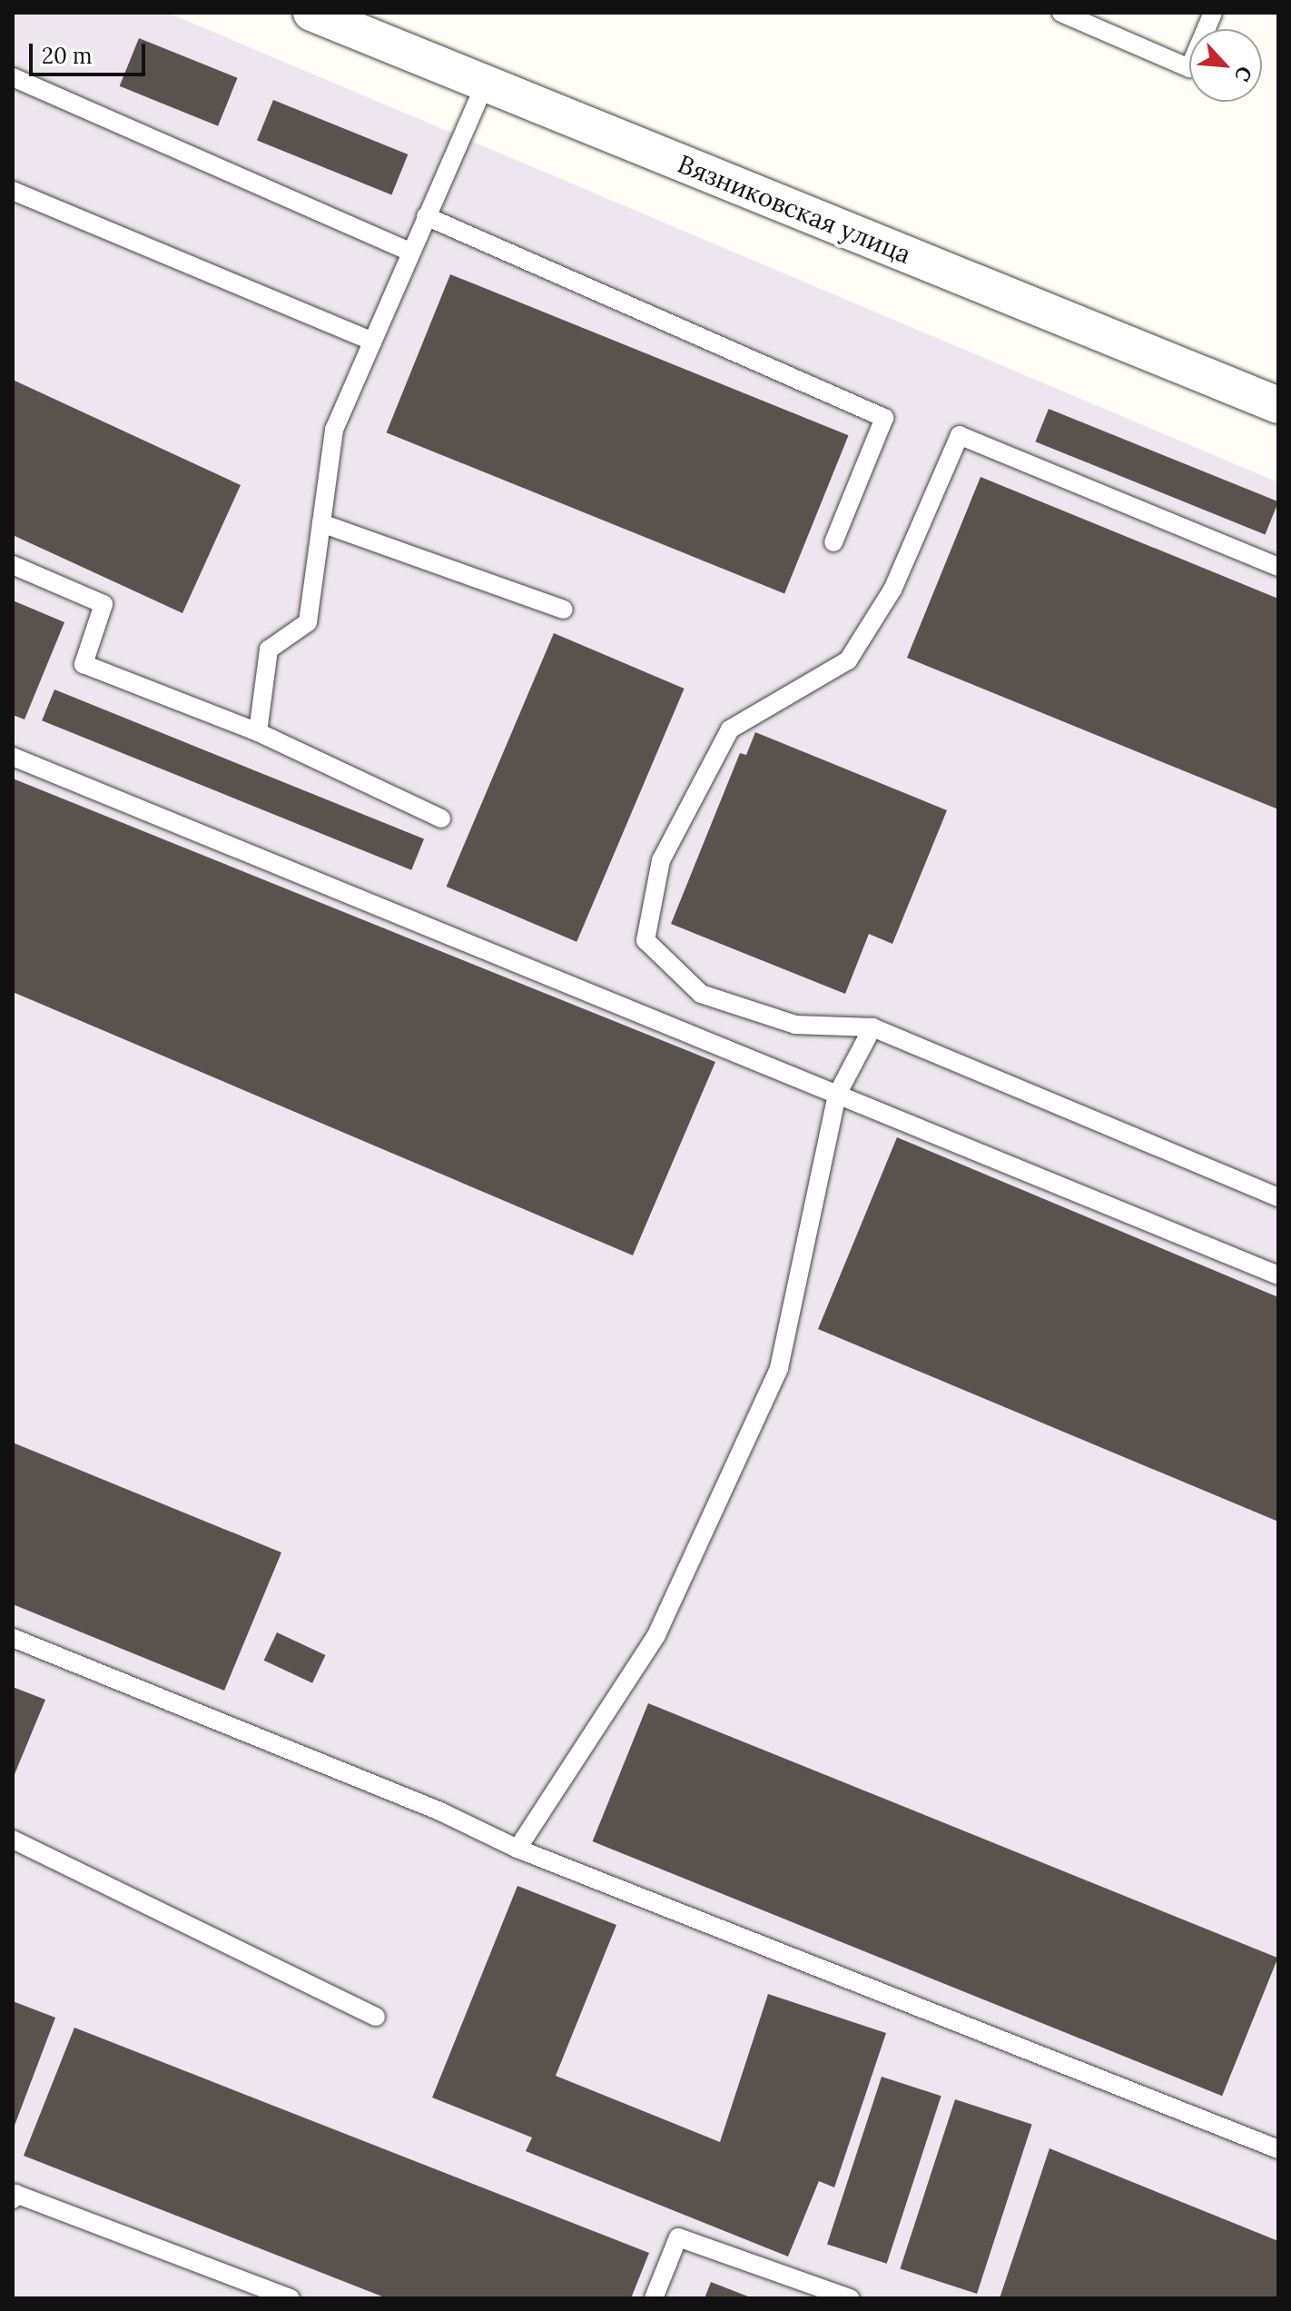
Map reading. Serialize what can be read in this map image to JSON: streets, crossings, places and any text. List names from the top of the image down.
{
  "streets": {
    "street": ["Вязниковская улица"]
  },
  "scale_bar": "20 m",
  "north": "bottom right"
}
